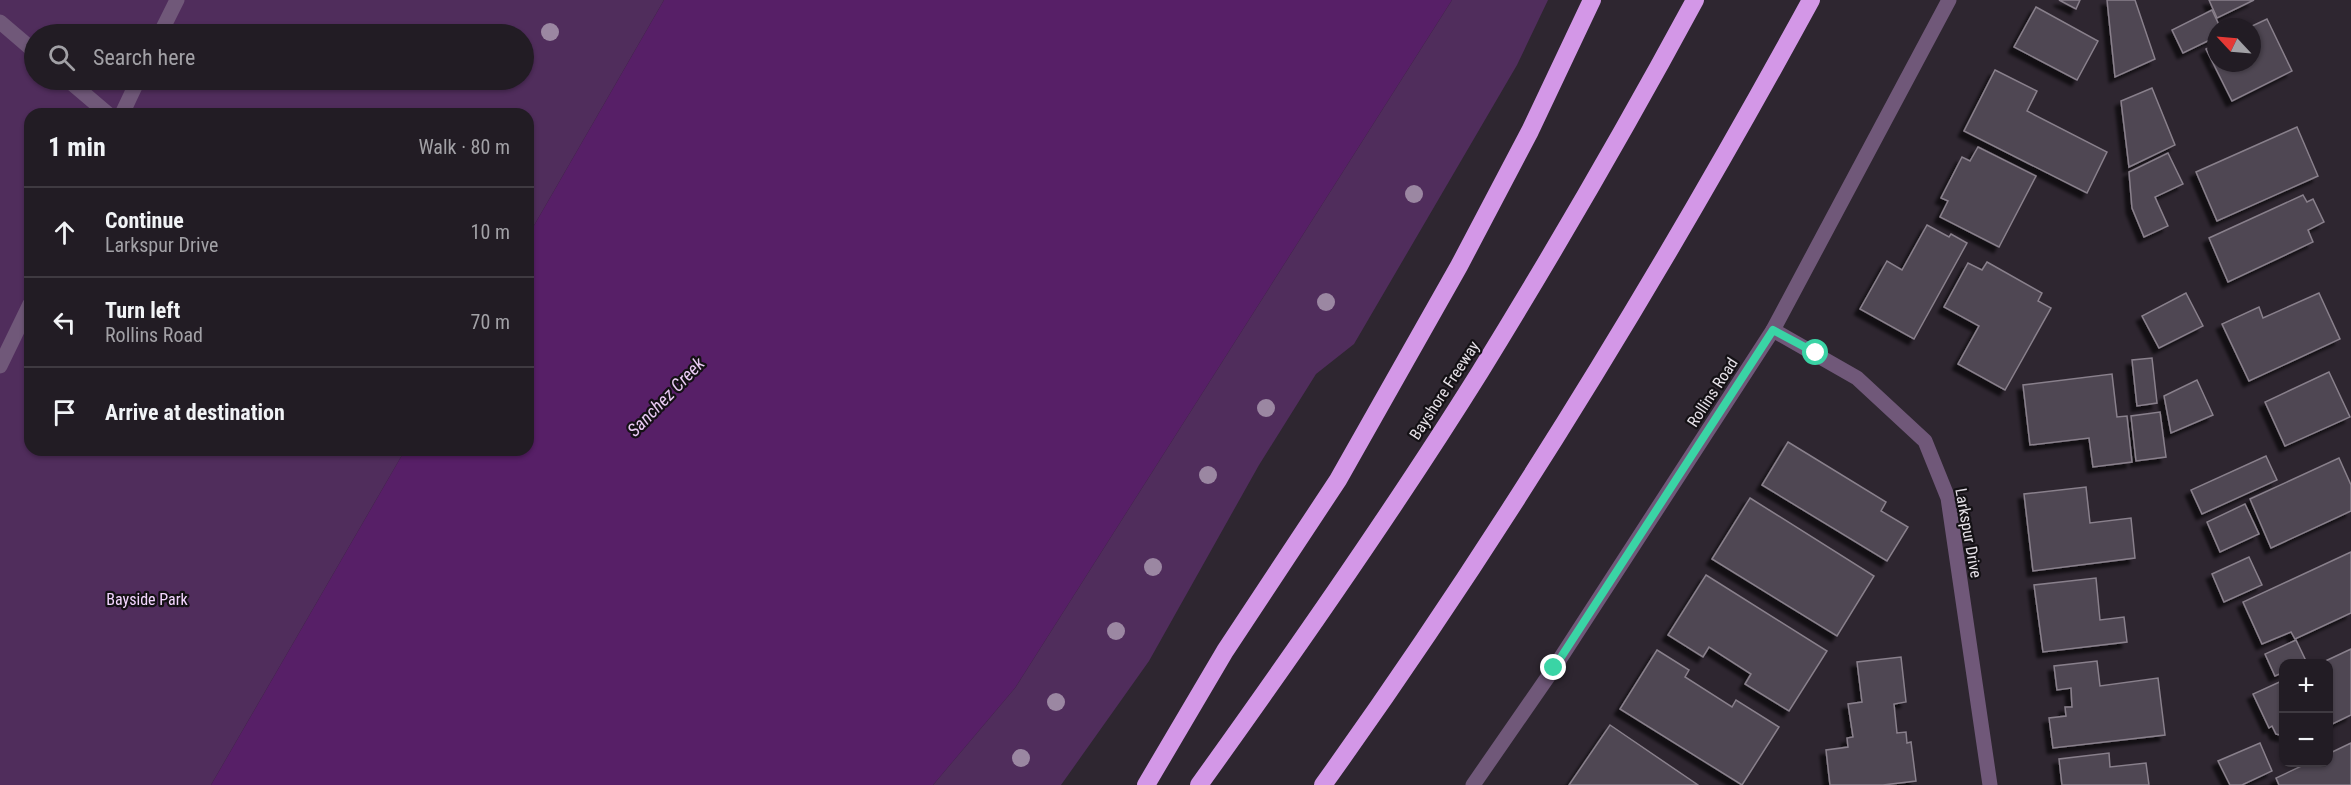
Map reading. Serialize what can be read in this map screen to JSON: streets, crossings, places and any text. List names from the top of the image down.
{
  "streets": {
    "highway": ["Bayshore Freeway"],
    "street": ["Rollins Road", "Larkspur Drive"]
  },
  "crossings": [
    ["Rollins Road", "Larkspur Drive"]
  ],
  "water": ["Sanchez Creek"],
  "parks": ["Bayside Park"],
  "north": "top left",
  "page": {
    "search": "Search here",
    "heading": ["1 min", "Walk · 80 m"],
    "list": [
      ["Continue", "Larkspur Drive", "10 m"],
      ["Turn left", "Rollins Road", "70 m"],
      "Arrive at destination"
    ],
    "map_buttons": ["+", "−"]
  }
}
